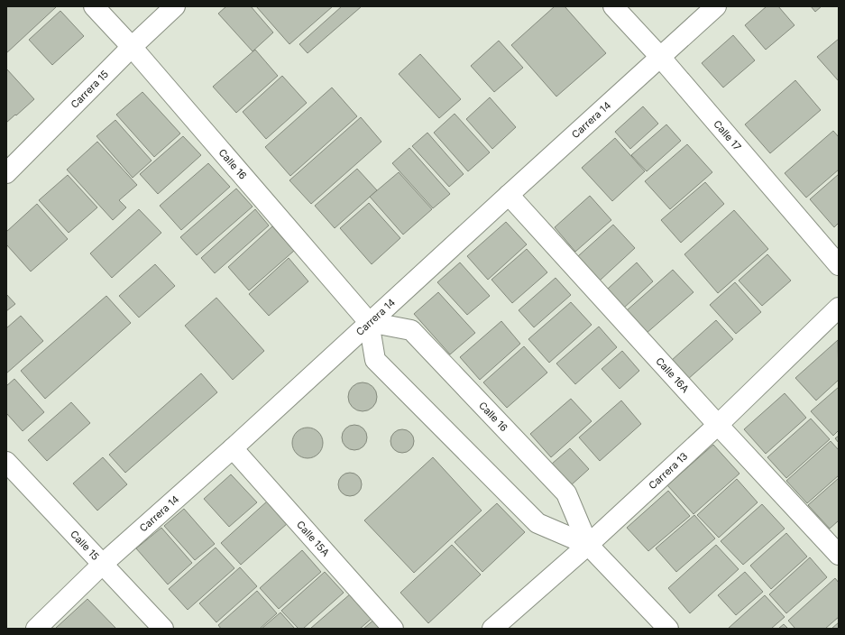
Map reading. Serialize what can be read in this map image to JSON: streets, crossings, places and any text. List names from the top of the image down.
{
  "streets": {
    "street": [
      "Carrera 15",
      "Carrera 14",
      "Calle 17",
      "Calle 16",
      "Calle 16A",
      "Carrera 13",
      "Calle 15A",
      "Calle 15"
    ]
  },
  "crossings": [
    ["Carrera 15", "Calle 16"],
    ["Carrera 14", "Calle 17"],
    ["Carrera 14", "Calle 16"],
    ["Carrera 14", "Calle 16A"],
    ["Carrera 14", "Calle 15A"],
    ["Carrera 14", "Calle 15"],
    ["Calle 16", "Carrera 13"],
    ["Calle 16A", "Carrera 13"]
  ]
}
